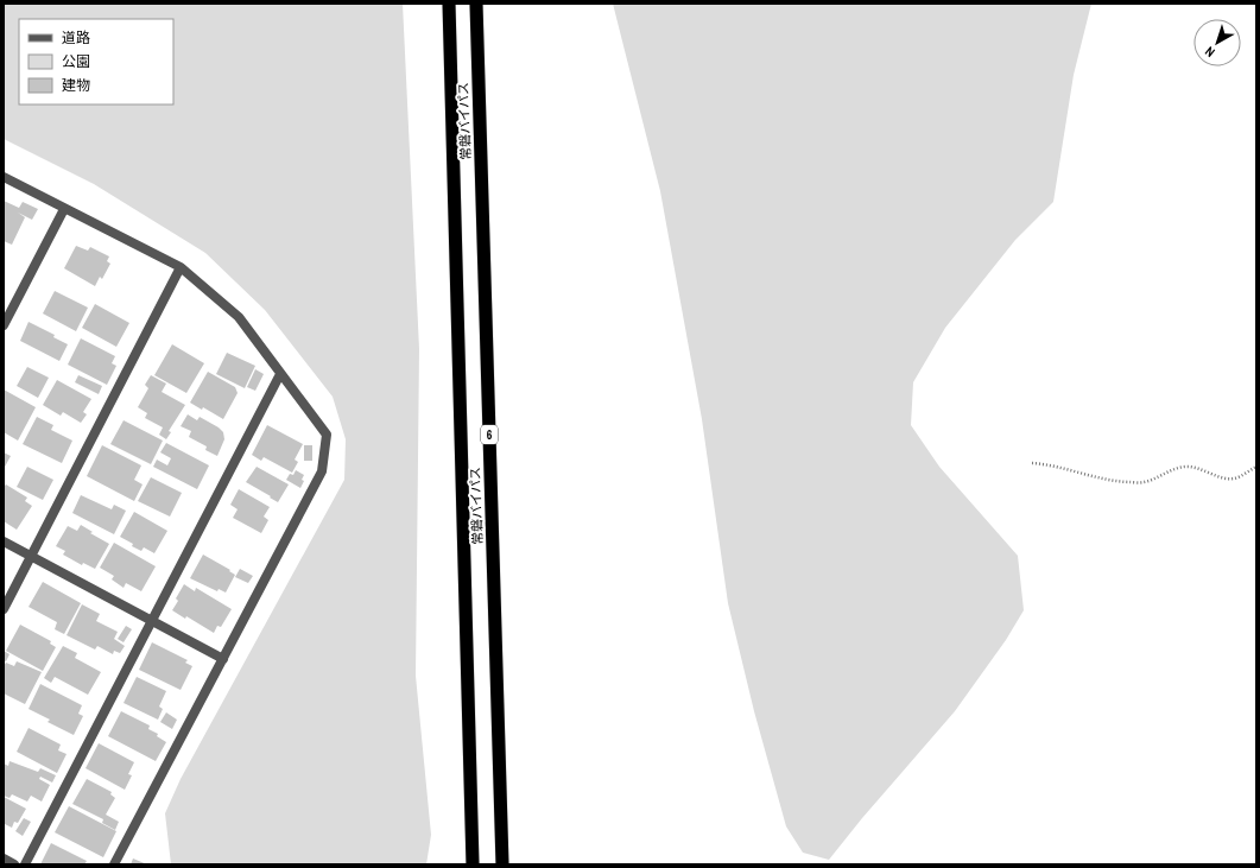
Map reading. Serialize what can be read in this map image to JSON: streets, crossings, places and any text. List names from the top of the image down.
{
  "streets": {
    "highway": ["常磐バイパス", "6"]
  },
  "legend": ["道路", "公園", "建物"],
  "north": "bottom left"
}
